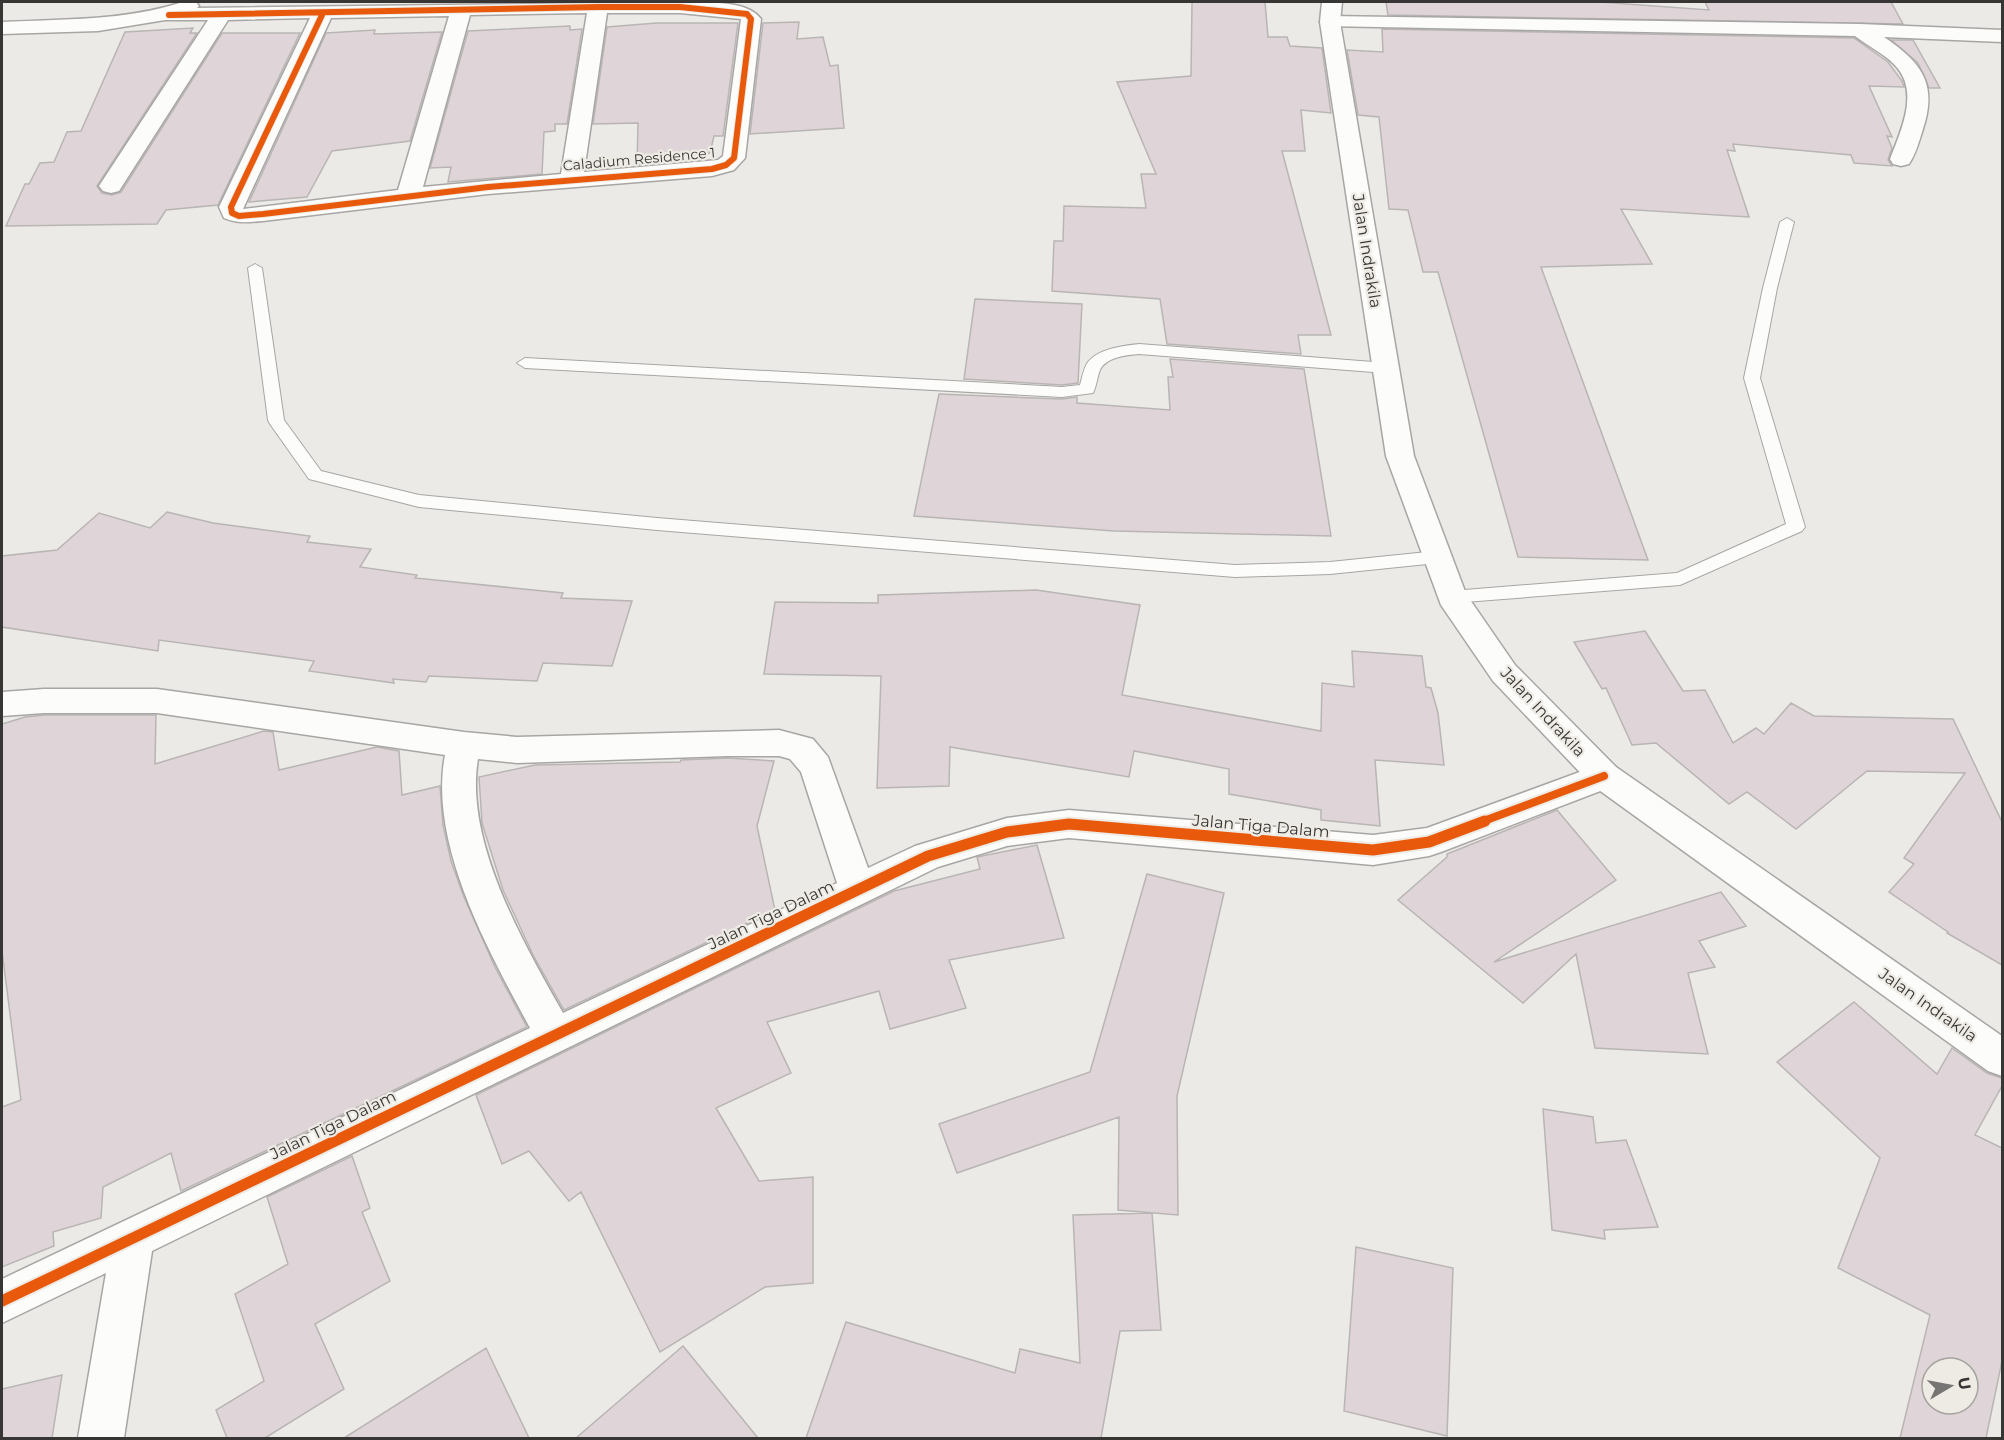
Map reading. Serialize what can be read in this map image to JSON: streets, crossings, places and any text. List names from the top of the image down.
{
  "streets": {
    "street": ["Caladium Residence 1", "Jalan Indrakila", "Jalan Tiga Dalam"]
  },
  "crossings": [
    ["Jalan Indrakila", "Jalan Tiga Dalam"]
  ],
  "north": "right"
}
